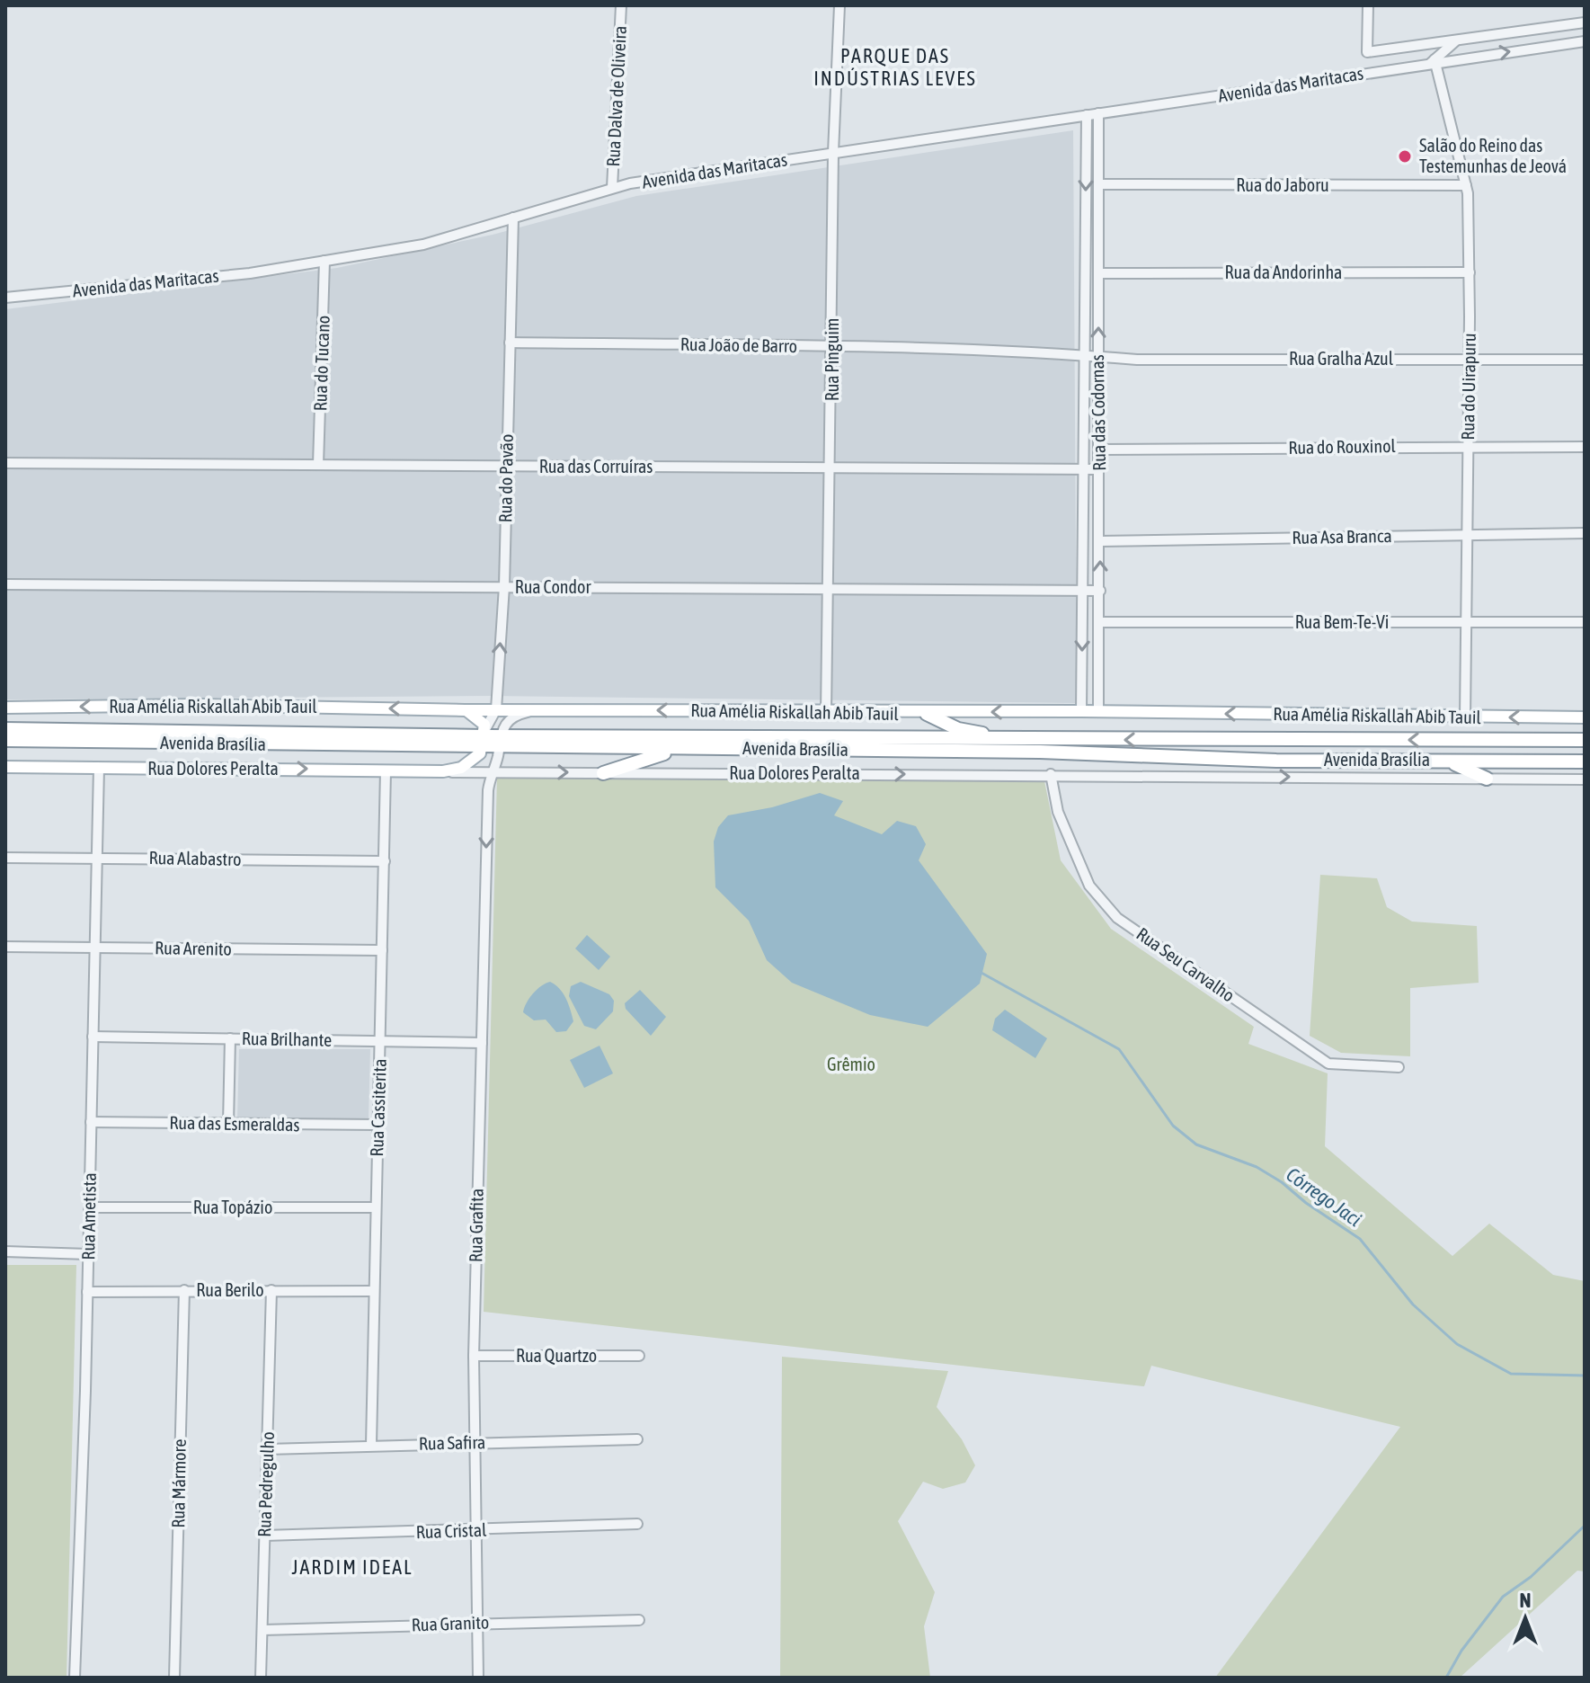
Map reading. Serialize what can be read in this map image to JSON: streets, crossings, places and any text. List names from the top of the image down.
{
  "streets": {
    "highway": ["Avenida Brasília"],
    "main road": ["Rua Amélia Riskallah Abib Tauil", "Rua Dolores Peralta"],
    "street": [
      "Avenida das Maritacas",
      "Rua Dalva de Oliveira",
      "Rua do Jaboru",
      "Rua da Andorinha",
      "Rua João de Barro",
      "Rua Gralha Azul",
      "Rua Pinguim",
      "Rua do Tucano",
      "Rua do Uirapuru",
      "Rua das Codornas",
      "Rua do Rouxinol",
      "Rua das Corruíras",
      "Rua do Pavão",
      "Rua Asa Branca",
      "Rua Condor",
      "Rua Bem-Te-Vi",
      "Rua Alabastro",
      "Rua Arenito",
      "Rua Seu Carvalho",
      "Rua Brilhante",
      "Rua Cassiterita",
      "Rua das Esmeraldas",
      "Rua Topázio",
      "Rua Ametista",
      "Rua Grafita",
      "Rua Berilo",
      "Rua Quartzo",
      "Rua Safira",
      "Rua Mármore",
      "Rua Pedregulho",
      "Rua Cristal",
      "Rua Granito"
    ]
  },
  "crossings": [
    ["Avenida das Maritacas", "Rua Dalva de Oliveira"],
    ["Avenida das Maritacas", "Rua Pinguim"],
    ["Avenida das Maritacas", "Rua do Tucano"],
    ["Avenida das Maritacas", "Rua do Uirapuru"],
    ["Avenida das Maritacas", "Rua das Codornas"],
    ["Avenida das Maritacas", "Rua do Pavão"],
    ["Rua do Jaboru", "Rua do Uirapuru"],
    ["Rua do Jaboru", "Rua das Codornas"],
    ["Rua da Andorinha", "Rua do Uirapuru"],
    ["Rua da Andorinha", "Rua das Codornas"],
    ["Rua João de Barro", "Rua Gralha Azul"],
    ["Rua João de Barro", "Rua Pinguim"],
    ["Rua João de Barro", "Rua das Codornas"],
    ["Rua João de Barro", "Rua do Pavão"],
    ["Rua Gralha Azul", "Rua do Uirapuru"],
    ["Rua Gralha Azul", "Rua das Codornas"],
    ["Rua Pinguim", "Rua das Corruíras"],
    ["Rua Pinguim", "Rua Condor"],
    ["Rua Pinguim", "Rua Amélia Riskallah Abib Tauil"],
    ["Rua do Tucano", "Rua das Corruíras"],
    ["Rua do Uirapuru", "Rua do Rouxinol"],
    ["Rua do Uirapuru", "Rua Asa Branca"],
    ["Rua do Uirapuru", "Rua Bem-Te-Vi"],
    ["Rua do Uirapuru", "Rua Amélia Riskallah Abib Tauil"],
    ["Rua das Codornas", "Rua do Rouxinol"],
    ["Rua das Codornas", "Rua das Corruíras"],
    ["Rua das Codornas", "Rua Asa Branca"],
    ["Rua das Codornas", "Rua Condor"],
    ["Rua das Codornas", "Rua Bem-Te-Vi"],
    ["Rua das Codornas", "Rua Amélia Riskallah Abib Tauil"],
    ["Rua das Corruíras", "Rua do Pavão"],
    ["Rua do Pavão", "Rua Condor"],
    ["Rua do Pavão", "Rua Amélia Riskallah Abib Tauil"],
    ["Rua do Pavão", "Avenida Brasília"],
    ["Avenida Brasília", "Rua Grafita"],
    ["Rua Dolores Peralta", "Rua Seu Carvalho"],
    ["Rua Dolores Peralta", "Rua Cassiterita"],
    ["Rua Dolores Peralta", "Rua Ametista"],
    ["Rua Dolores Peralta", "Rua Grafita"],
    ["Rua Alabastro", "Rua Cassiterita"],
    ["Rua Alabastro", "Rua Ametista"],
    ["Rua Arenito", "Rua Cassiterita"],
    ["Rua Arenito", "Rua Ametista"],
    ["Rua Brilhante", "Rua Cassiterita"],
    ["Rua Brilhante", "Rua Ametista"],
    ["Rua Brilhante", "Rua Grafita"],
    ["Rua Cassiterita", "Rua das Esmeraldas"],
    ["Rua Cassiterita", "Rua Topázio"],
    ["Rua Cassiterita", "Rua Berilo"],
    ["Rua Cassiterita", "Rua Safira"],
    ["Rua das Esmeraldas", "Rua Ametista"],
    ["Rua Topázio", "Rua Ametista"],
    ["Rua Ametista", "Rua Berilo"],
    ["Rua Grafita", "Rua Quartzo"],
    ["Rua Grafita", "Rua Safira"],
    ["Rua Grafita", "Rua Cristal"],
    ["Rua Grafita", "Rua Granito"],
    ["Rua Berilo", "Rua Mármore"],
    ["Rua Berilo", "Rua Pedregulho"],
    ["Rua Safira", "Rua Pedregulho"],
    ["Rua Pedregulho", "Rua Cristal"],
    ["Rua Pedregulho", "Rua Granito"]
  ],
  "one_way": ["Rua Amélia Riskallah Abib Tauil", "Rua Dolores Peralta"],
  "districts": ["PARQUE DAS INDÚSTRIAS LEVES", "JARDIM IDEAL"],
  "water": ["Córrego Jaci"],
  "parks": ["Grêmio"],
  "places": ["Salão do Reino das Testemunhas de Jeová"],
  "north": "top"
}
